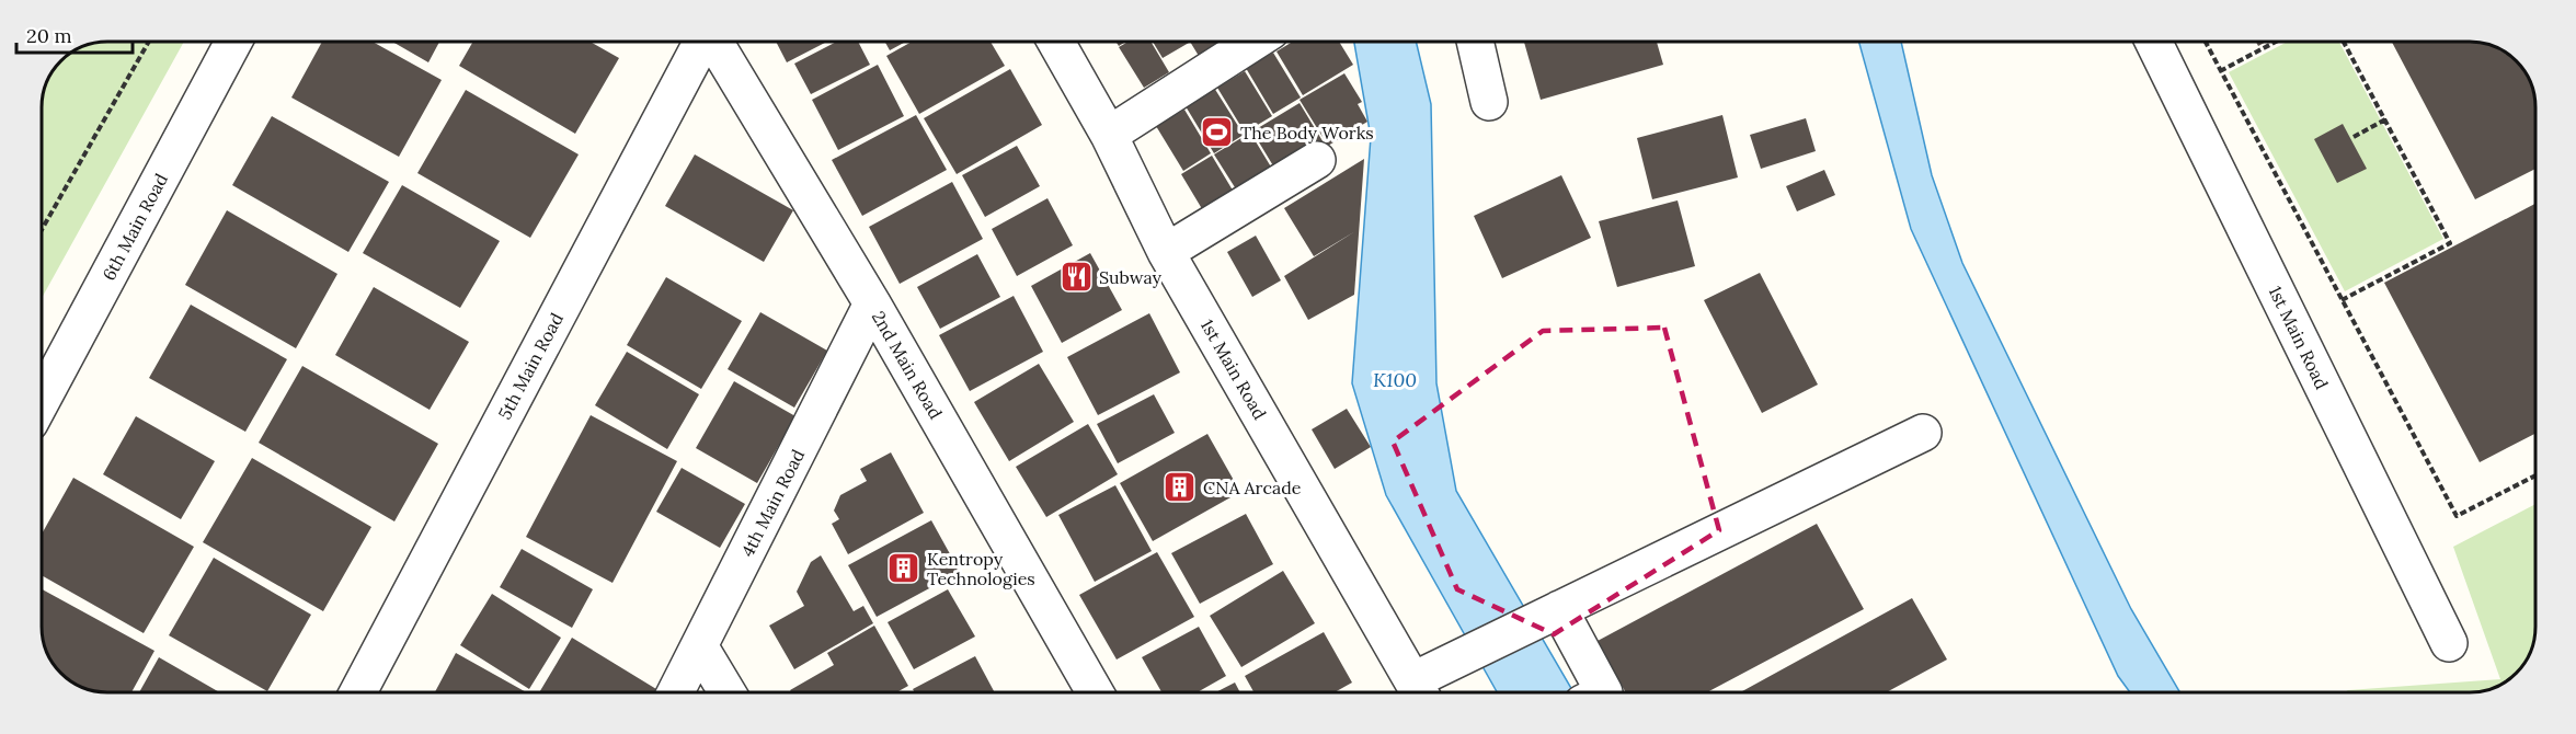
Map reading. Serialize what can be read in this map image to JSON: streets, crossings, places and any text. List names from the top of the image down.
{
  "streets": {
    "street": [
      "6th Main Road",
      "1st Main Road",
      "2nd Main Road",
      "5th Main Road",
      "4th Main Road"
    ]
  },
  "crossings": [
    ["2nd Main Road", "4th Main Road"]
  ],
  "water": ["K100"],
  "places": {
    "sports": ["The Body Works"],
    "restaurant": ["Subway"],
    "building": ["CNA Arcade", "Kentropy Technologies"]
  },
  "scale_bar": "20 m"
}
